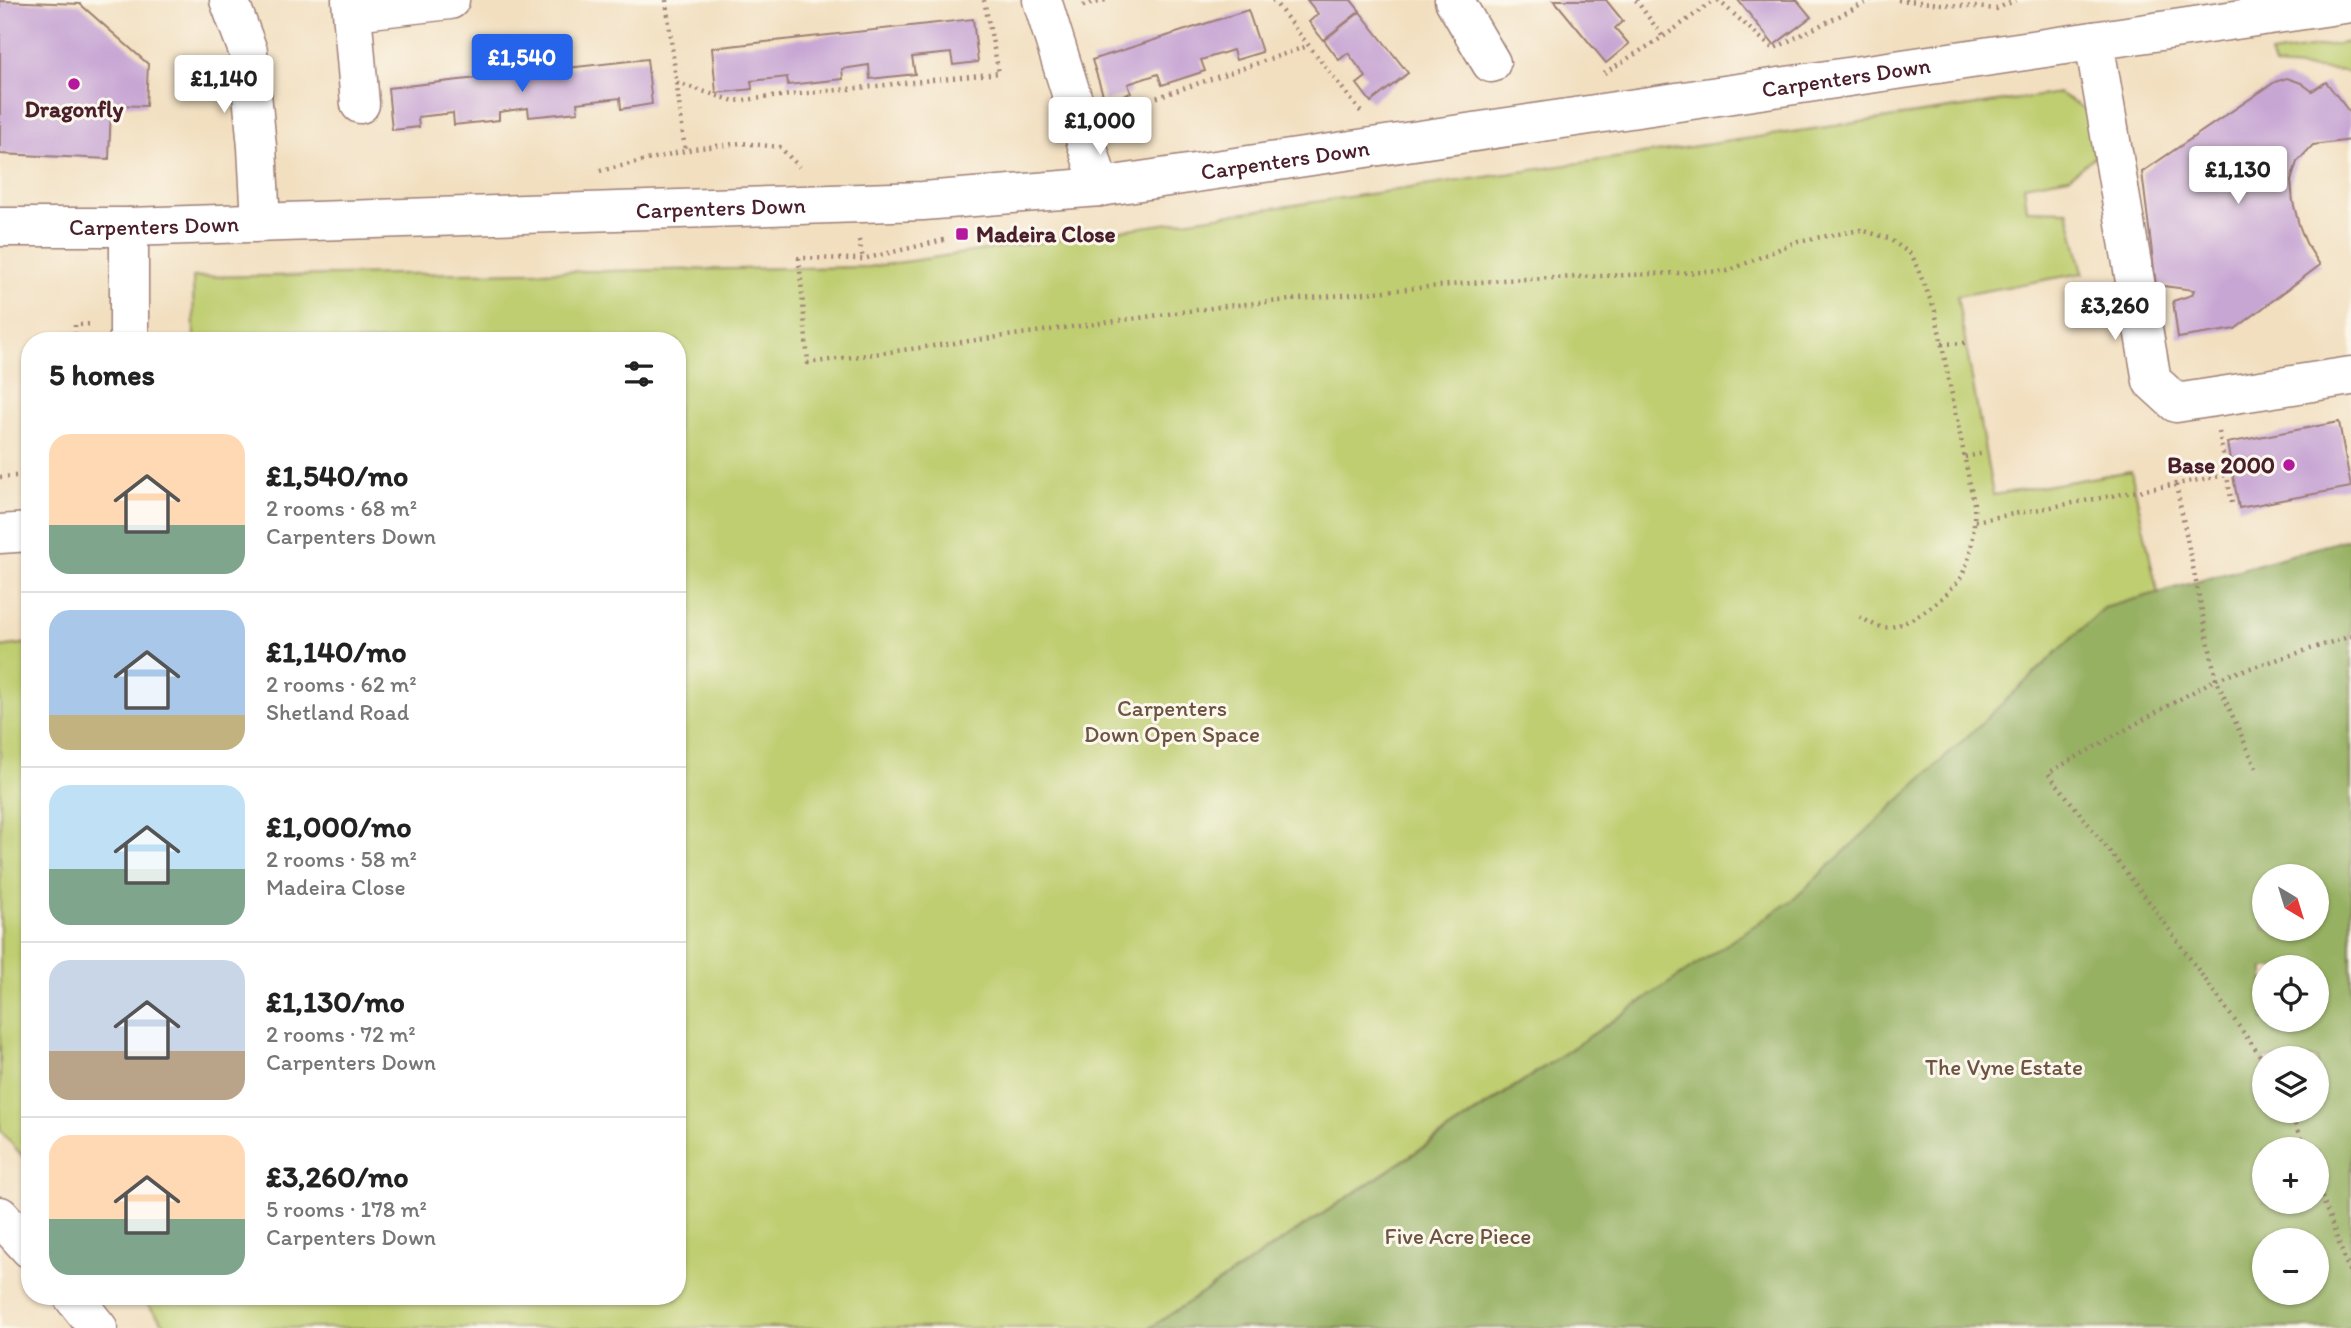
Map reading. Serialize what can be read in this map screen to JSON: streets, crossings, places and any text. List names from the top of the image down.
{
  "streets": {
    "street": ["Carpenters Down"]
  },
  "parks": ["Carpenters Down Open Space", "The Vyne Estate", "Five Acre Piece"],
  "places": {
    "other": ["Dragonfly", "Base 2000"],
    "transit": ["Madeira Close"]
  },
  "north": "bottom right",
  "page": {
    "price": [
      "£1,540",
      "£1,140",
      "£1,000",
      "£1,130",
      "£3,260"
    ],
    "heading": "5 homes",
    "list": [
      {
        "name": "£1,540/mo",
        "note": "2 rooms · 68 m² · Carpenters Down"
      },
      {
        "name": "£1,140/mo",
        "note": "2 rooms · 62 m² · Shetland Road"
      },
      {
        "name": "£1,000/mo",
        "note": "2 rooms · 58 m² · Madeira Close"
      },
      {
        "name": "£1,130/mo",
        "note": "2 rooms · 72 m² · Carpenters Down"
      },
      {
        "name": "£3,260/mo",
        "note": "5 rooms · 178 m² · Carpenters Down"
      }
    ],
    "map_buttons": ["+", "−"]
  }
}
